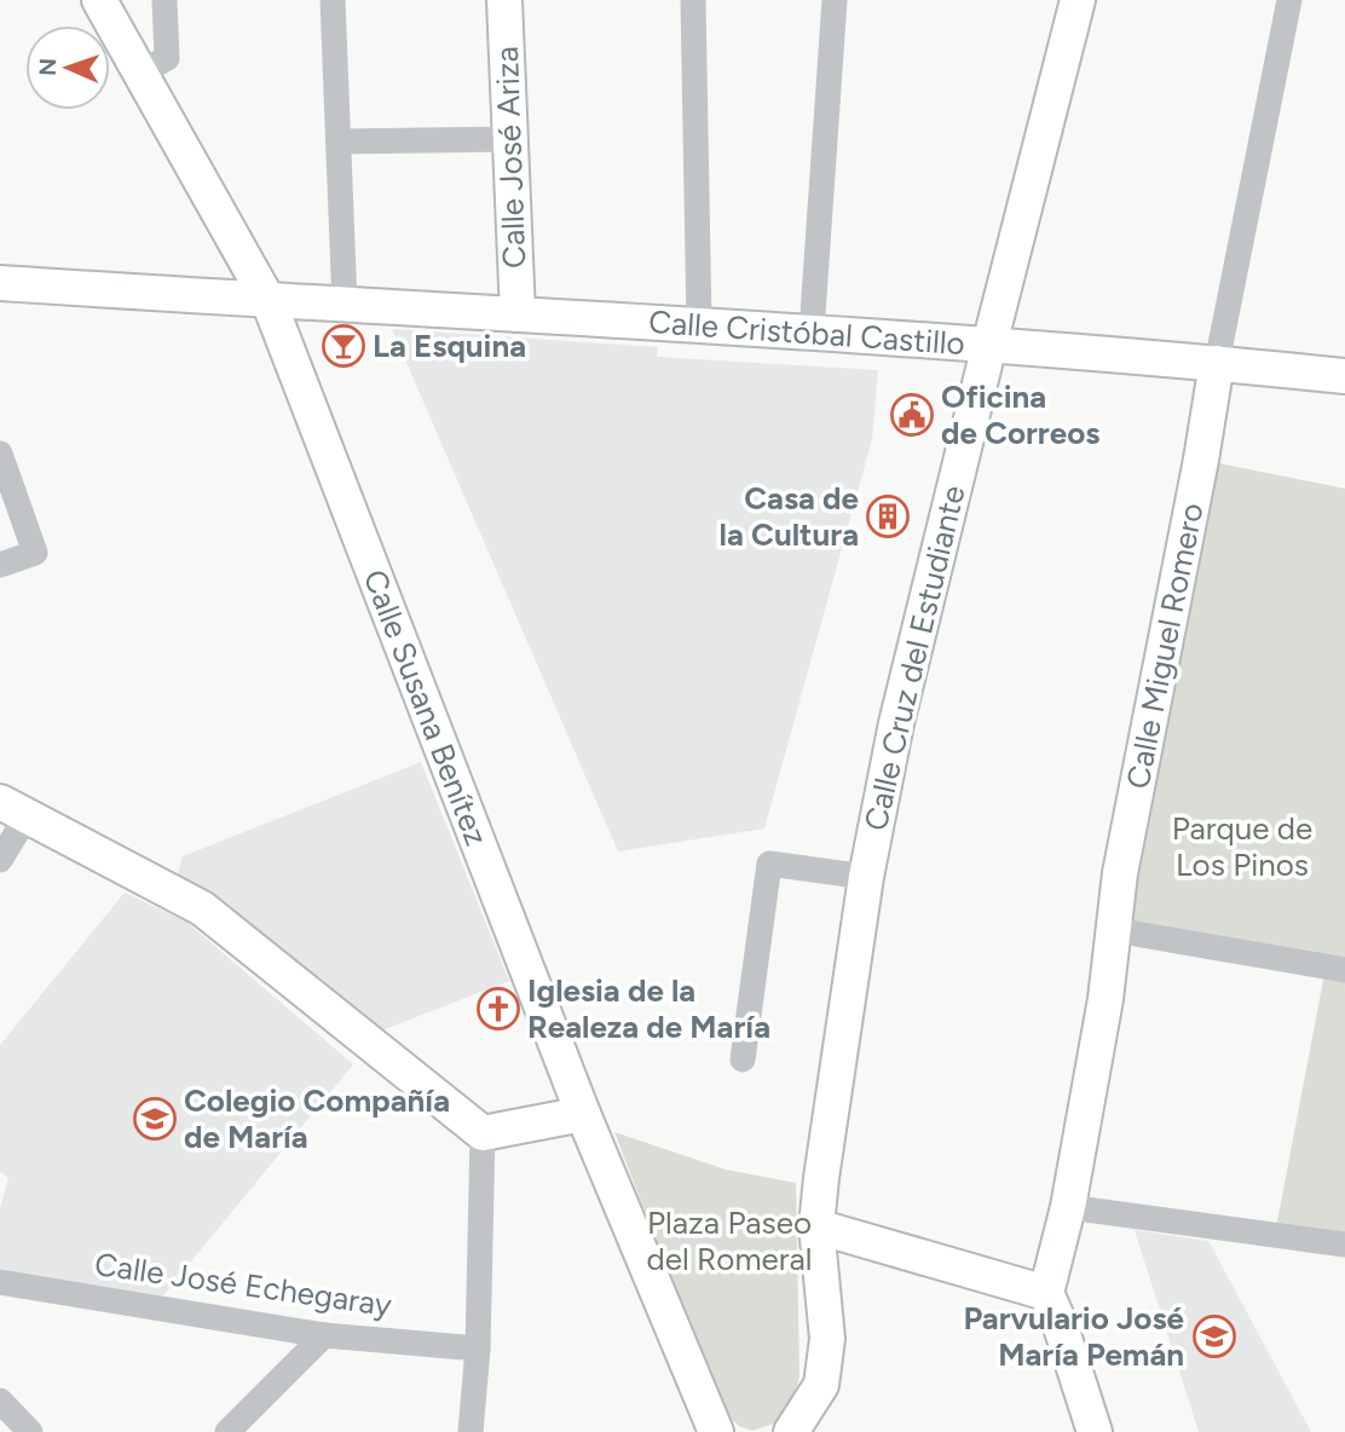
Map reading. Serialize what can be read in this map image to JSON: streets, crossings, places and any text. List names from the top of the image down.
{
  "streets": {
    "street": [
      "Calle José Ariza",
      "Calle Cristóbal Castillo",
      "Calle Miguel Romero",
      "Calle Cruz del Estudiante",
      "Calle Susana Benítez",
      "Calle José Echegaray"
    ]
  },
  "crossings": [
    ["Calle José Ariza", "Calle Cristóbal Castillo"],
    ["Calle Cristóbal Castillo", "Calle Miguel Romero"],
    ["Calle Cristóbal Castillo", "Calle Cruz del Estudiante"],
    ["Calle Cristóbal Castillo", "Calle Susana Benítez"]
  ],
  "parks": ["Parque de Los Pinos", "Plaza Paseo del Romeral"],
  "places": {
    "bar": ["La Esquina"],
    "public building": ["Oficina de Correos"],
    "building": ["Casa de la Cultura"],
    "church": ["Iglesia de la Realeza de María"],
    "school or university": ["Colegio Compañía de María", "Parvulario José María Pemán"]
  },
  "north": "left"
}
